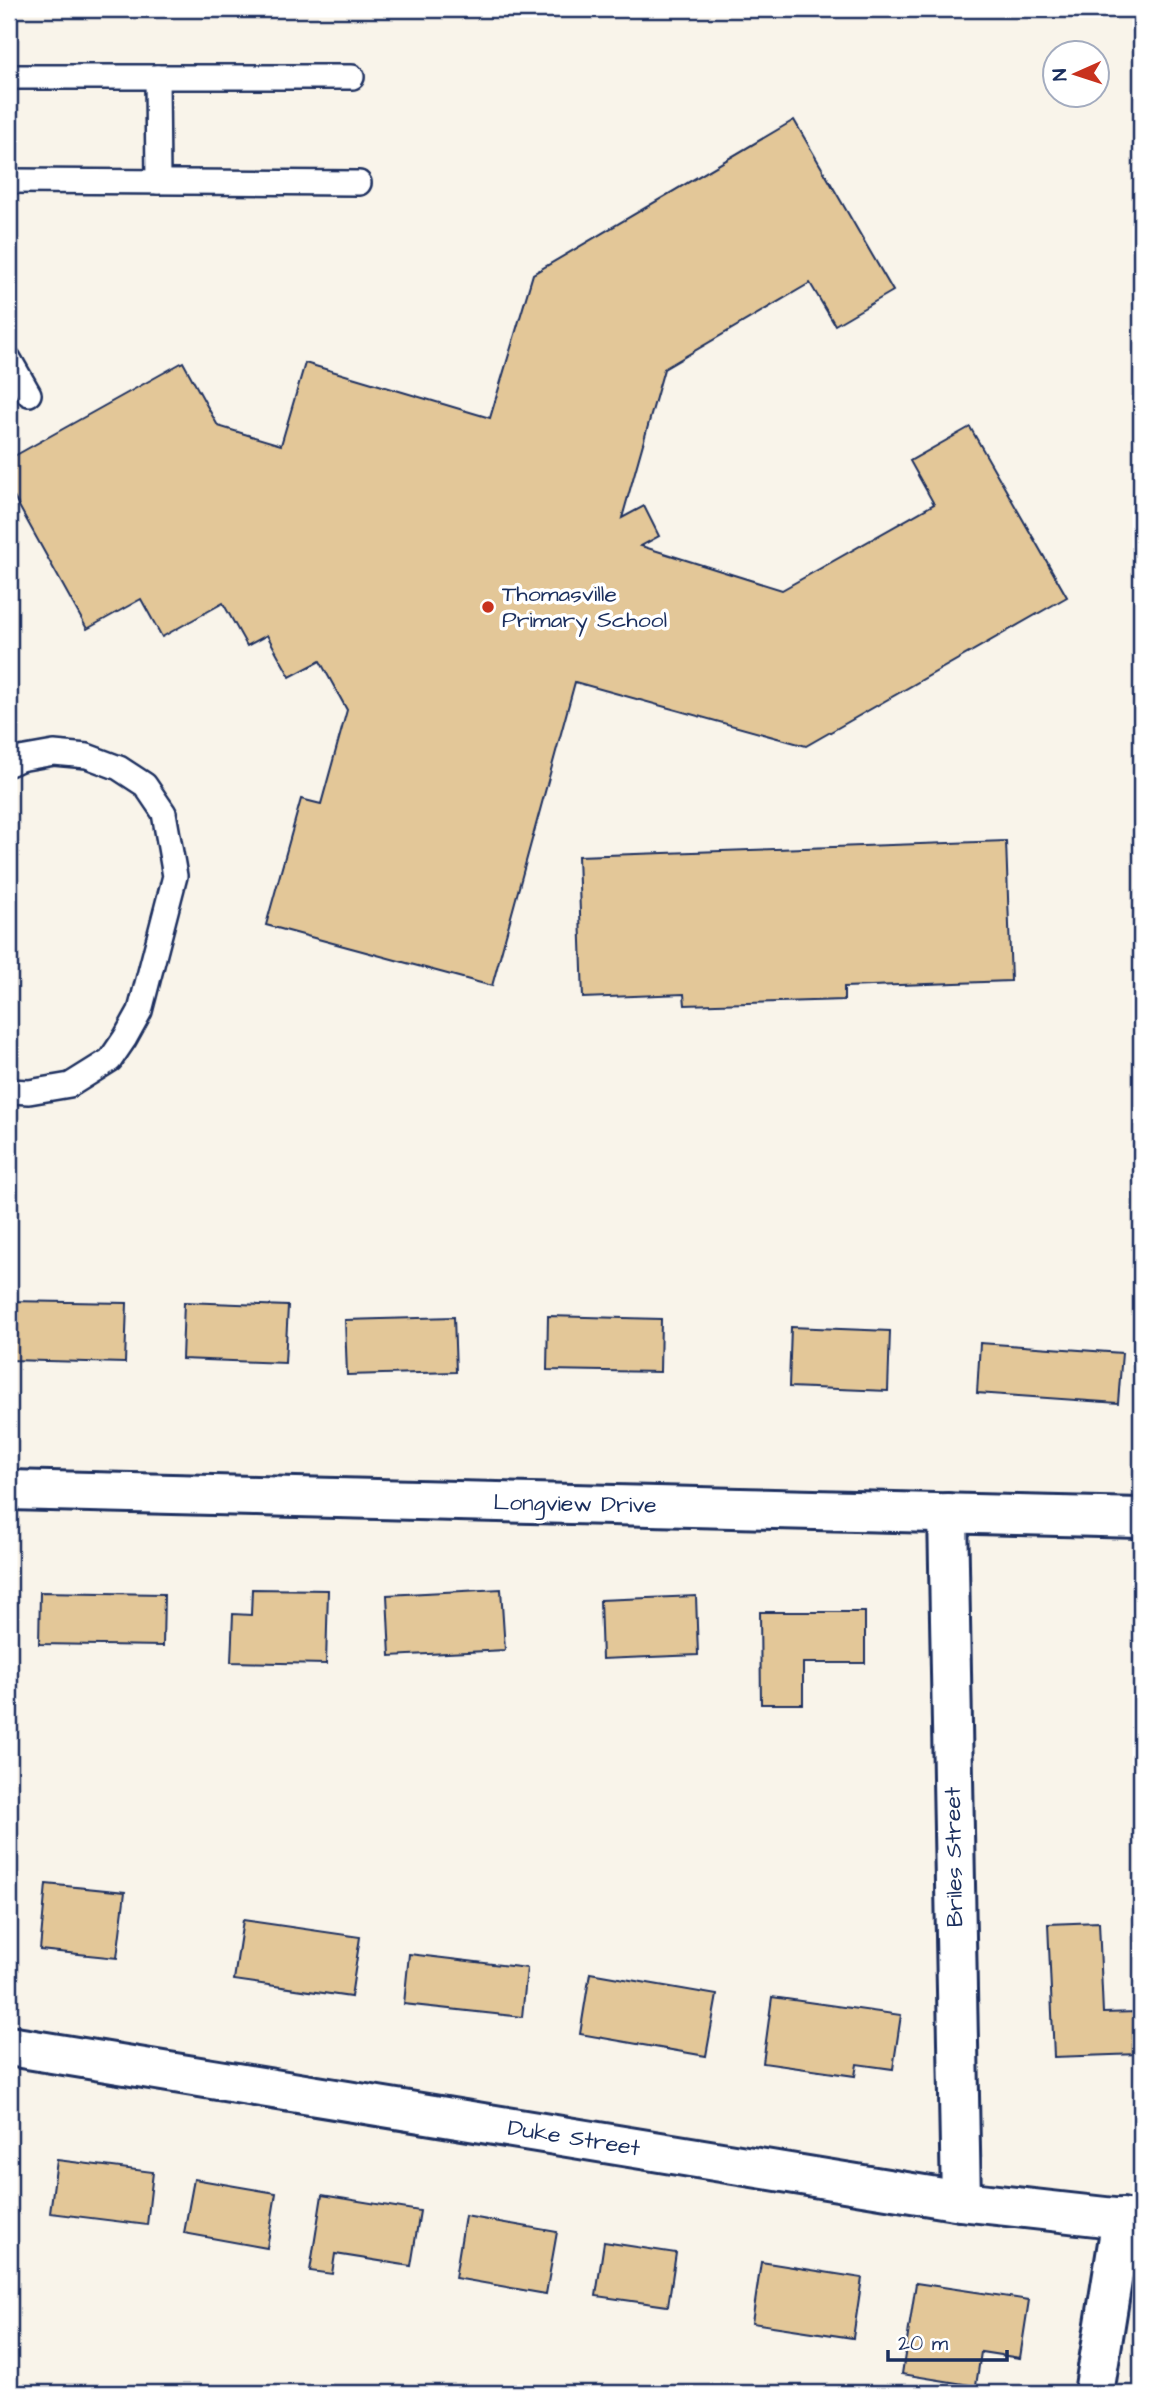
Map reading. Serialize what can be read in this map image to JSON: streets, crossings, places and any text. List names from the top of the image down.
{
  "streets": {
    "street": ["Longview Drive", "Briles Street", "Duke Street"]
  },
  "crossings": [
    ["Longview Drive", "Briles Street"],
    ["Briles Street", "Duke Street"]
  ],
  "places": ["Thomasville Primary School"],
  "scale_bar": "20 m",
  "north": "left"
}
